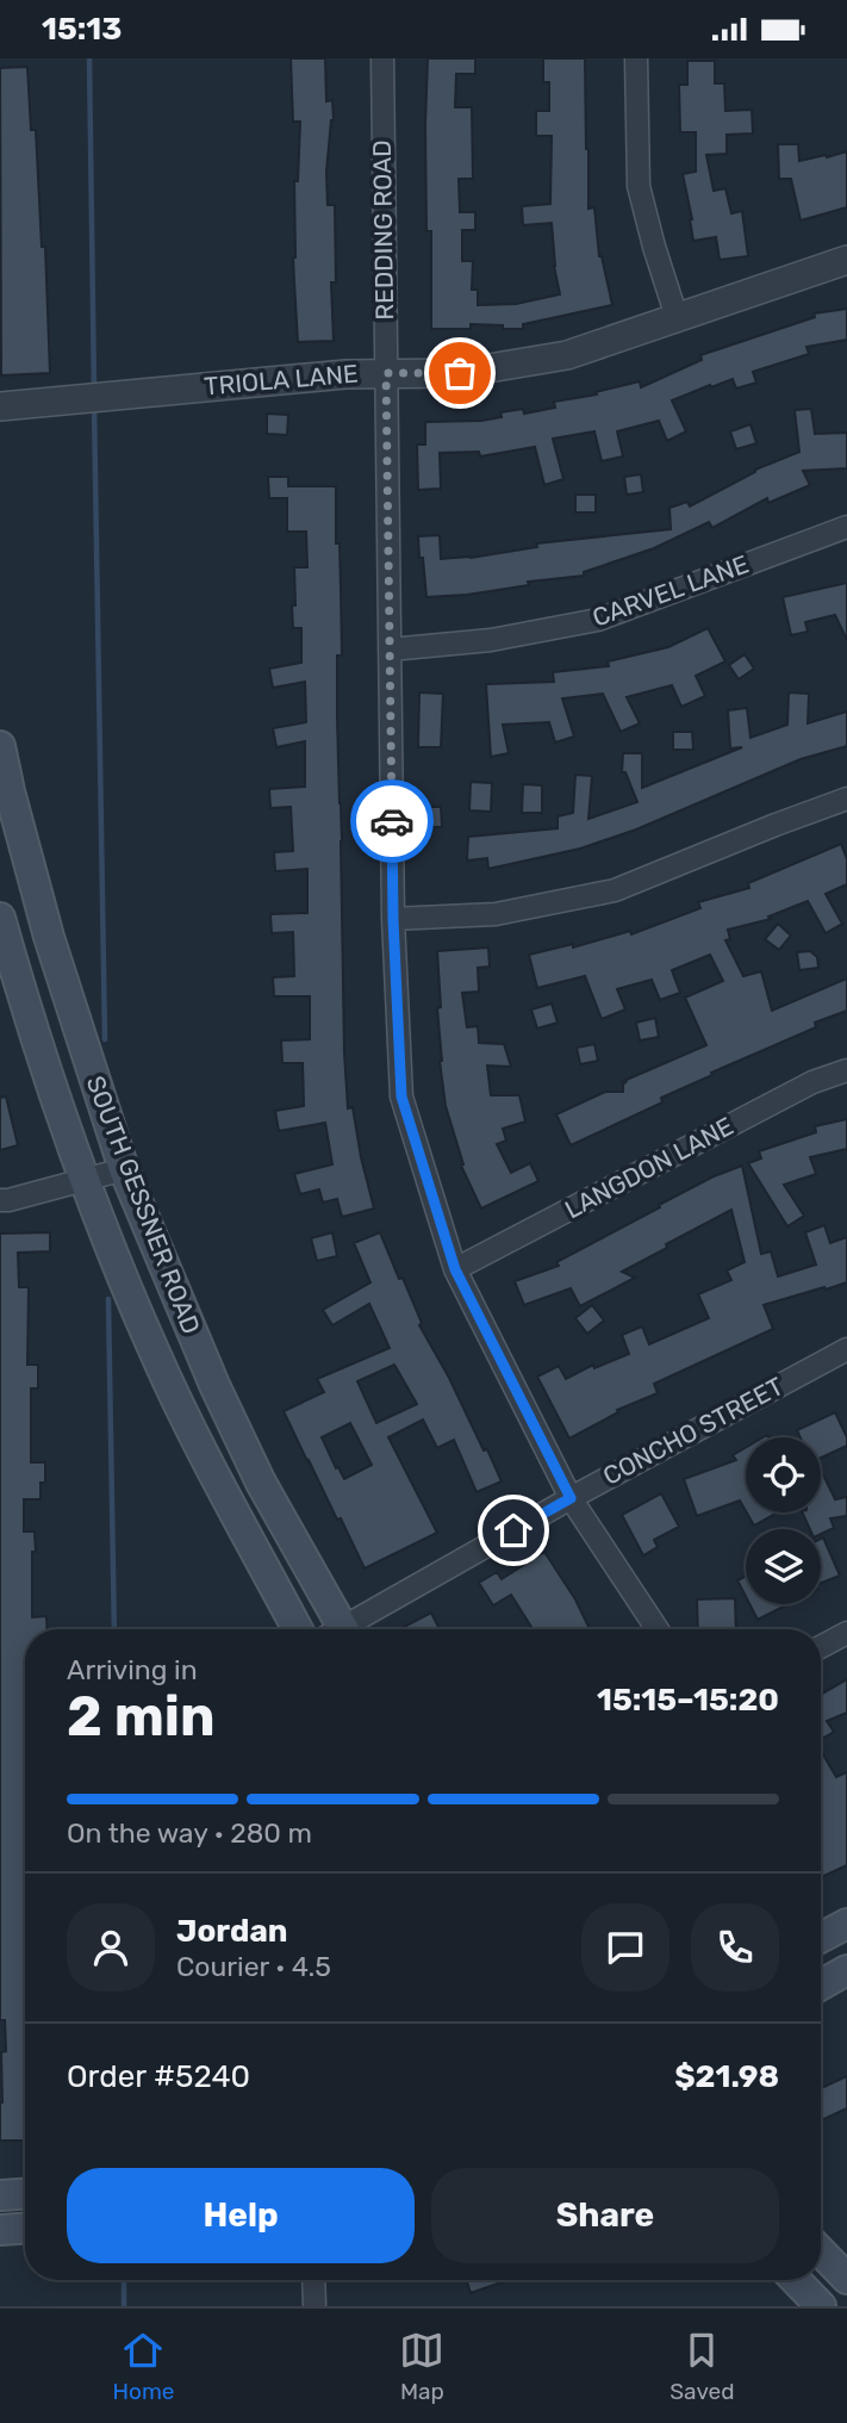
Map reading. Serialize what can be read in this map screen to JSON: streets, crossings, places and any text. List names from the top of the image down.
{
  "streets": {
    "main road": ["SOUTH GESSNER ROAD"],
    "street": [
      "REDDING ROAD",
      "TRIOLA LANE",
      "CARVEL LANE",
      "LANGDON LANE",
      "CONCHO STREET"
    ]
  },
  "crossings": [
    ["REDDING ROAD", "TRIOLA LANE"],
    ["REDDING ROAD", "CARVEL LANE"],
    ["REDDING ROAD", "LANGDON LANE"],
    ["REDDING ROAD", "CONCHO STREET"]
  ],
  "page": {
    "status": "15:13",
    "heading": ["2 min", "Arriving in", "15:15–15:20"],
    "panel": [
      "Jordan",
      "Courier · 4.5",
      "Order #5240",
      "$21.98"
    ],
    "bar": "On the way · 280 m",
    "buttons": ["Help", "Share"],
    "tabs": ["Home", "Map", "Saved"]
  }
}
